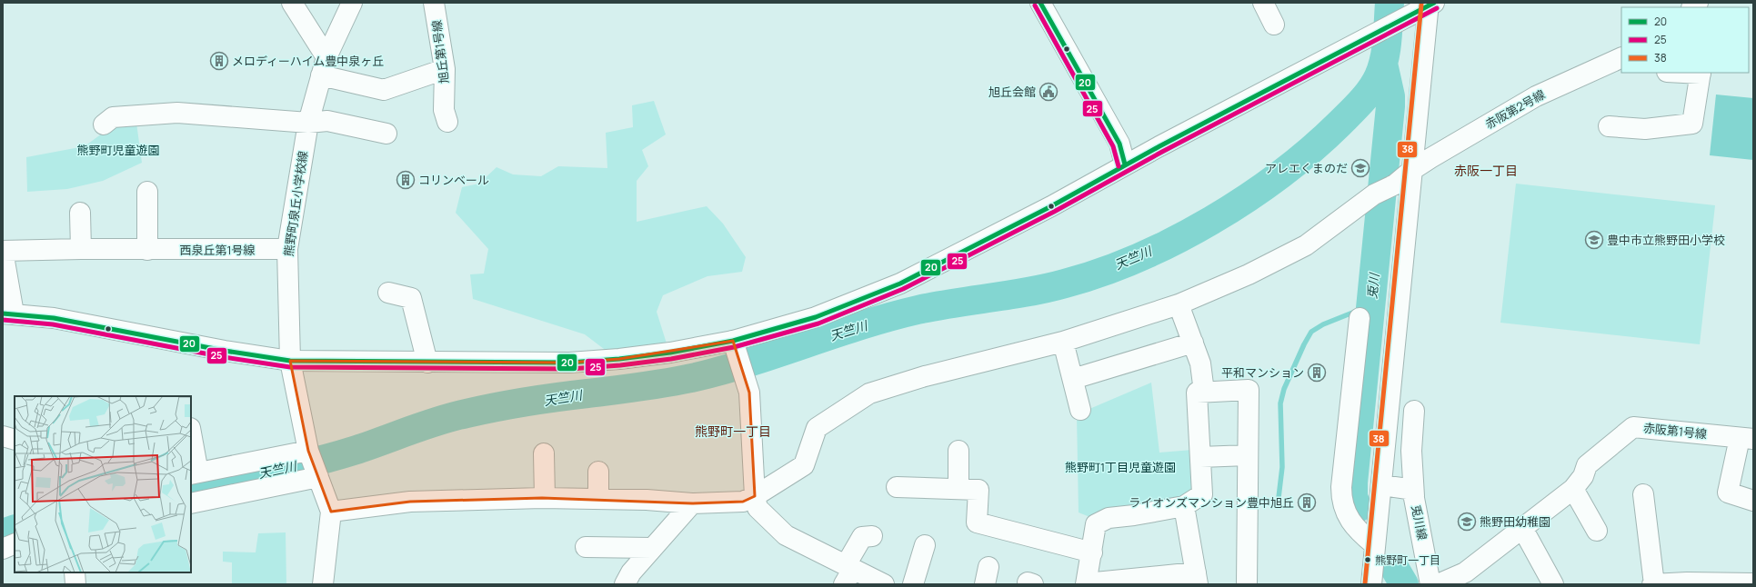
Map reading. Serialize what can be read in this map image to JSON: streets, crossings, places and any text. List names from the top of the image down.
{
  "streets": {
    "street": [
      "旭丘第1号線",
      "赤阪第2号線",
      "熊野町泉丘小学校線",
      "西泉丘第1号線",
      "赤阪第1号線",
      "兎川線"
    ]
  },
  "crossings": [
    ["赤阪第2号線", "熊野町泉丘小学校線"],
    ["熊野町泉丘小学校線", "西泉丘第1号線"]
  ],
  "districts": ["赤阪一丁目", "熊野町一丁目"],
  "water": ["天竺川", "兎川"],
  "parks": ["熊野町児童遊園", "熊野町1丁目児童遊園"],
  "places": {
    "building": [
      "メロディーハイム豊中泉ヶ丘",
      "コリンベール",
      "平和マンション",
      "ライオンズマンション豊中旭丘"
    ],
    "public building": ["旭丘会館"],
    "school or university": ["アレエくまのだ", "豊中市立熊野田小学校", "熊野田幼稚園"],
    "other": ["熊野町一丁目"]
  },
  "lines": ["transit line 20", "transit line 38", "transit line 25"],
  "legend": ["20", "25", "38"]
}
